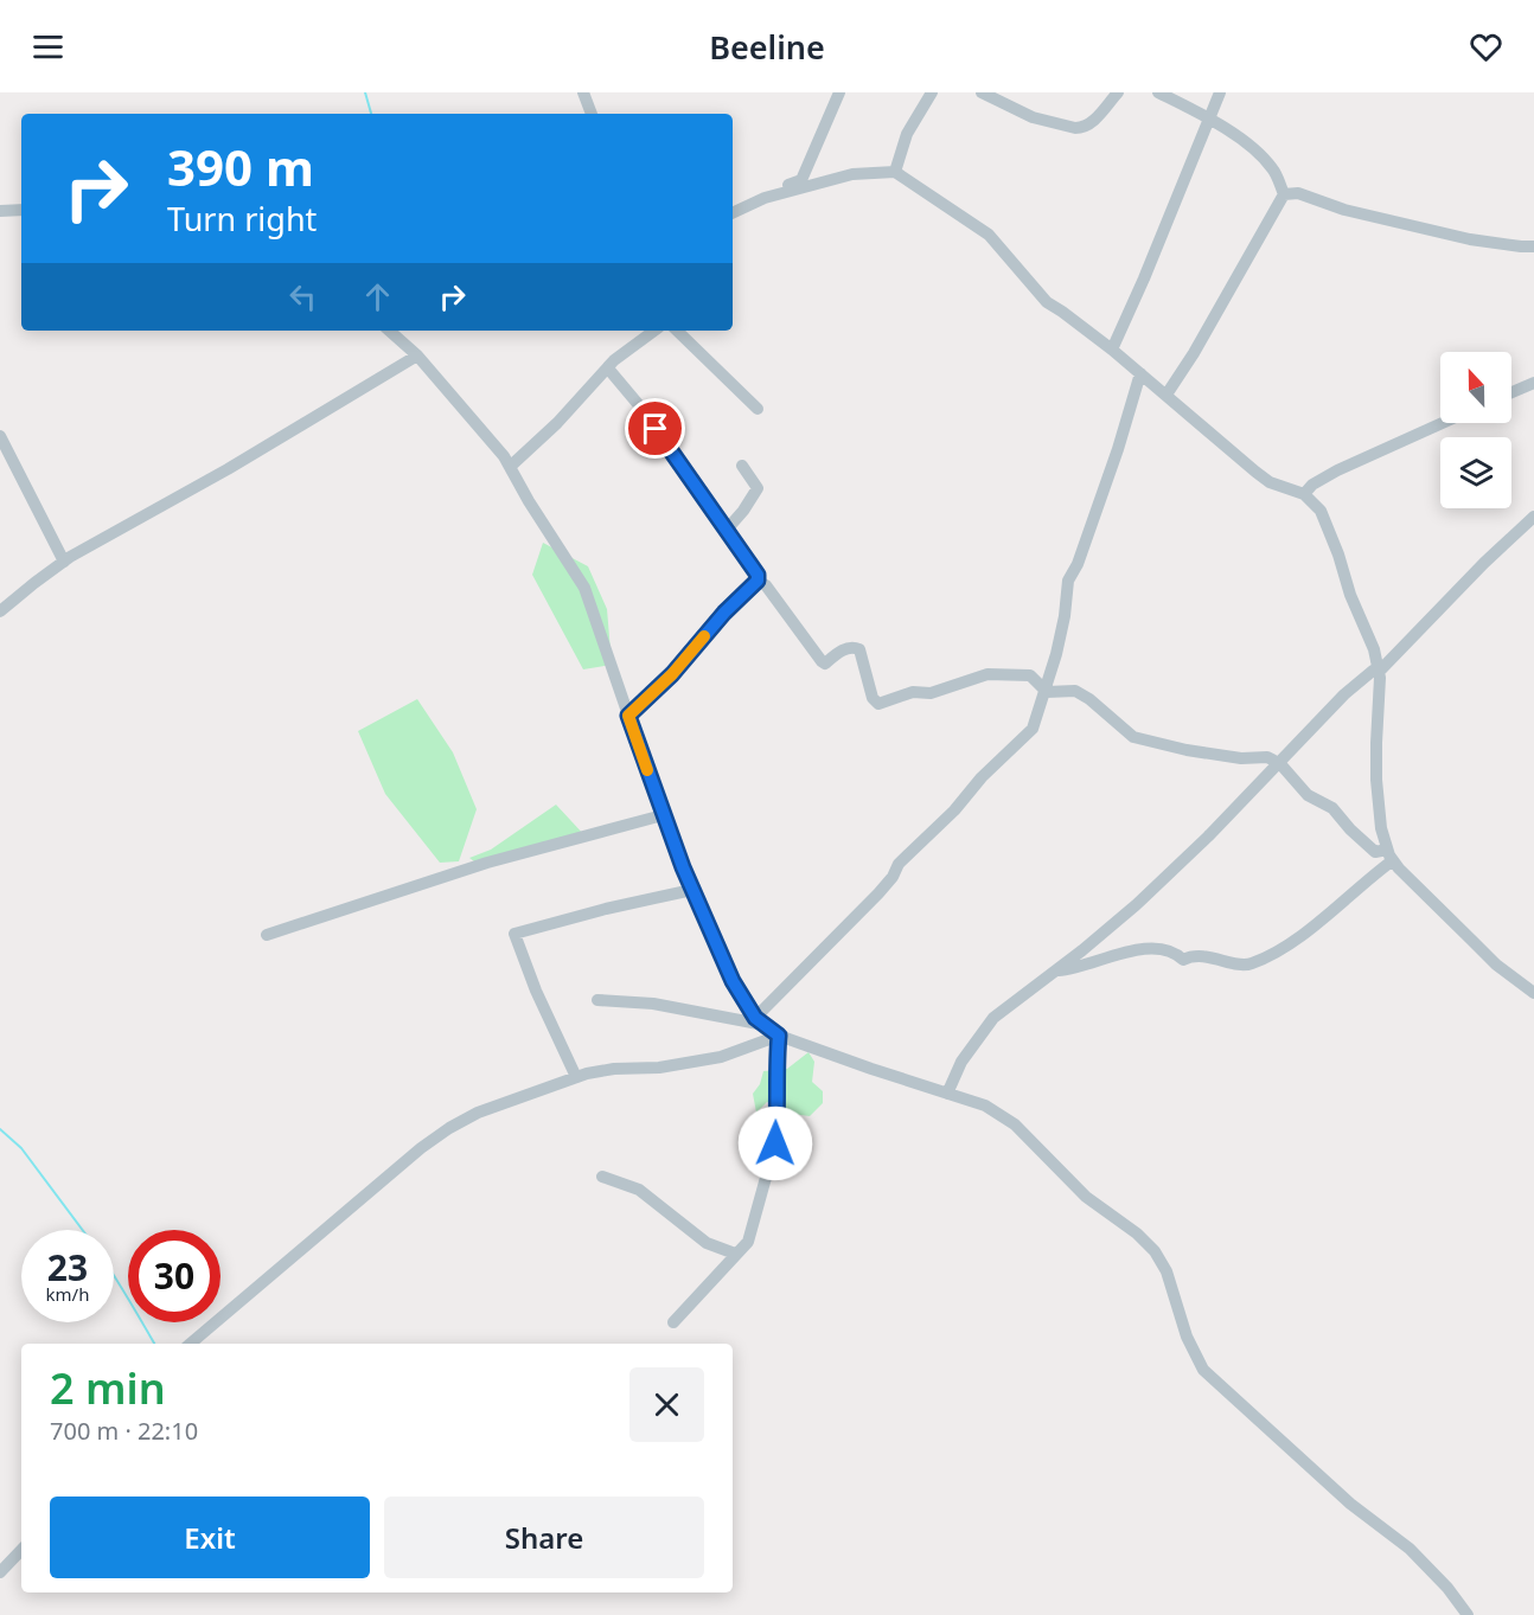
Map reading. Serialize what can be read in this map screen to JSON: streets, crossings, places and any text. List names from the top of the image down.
{
  "north": "top",
  "page": {
    "header": "Beeline",
    "turn": ["390 m", "Turn right"],
    "speed": "23 km/h",
    "limit": "30",
    "heading": ["2 min", "700 m · 22:10"],
    "buttons": ["Exit", "Share"]
  }
}
